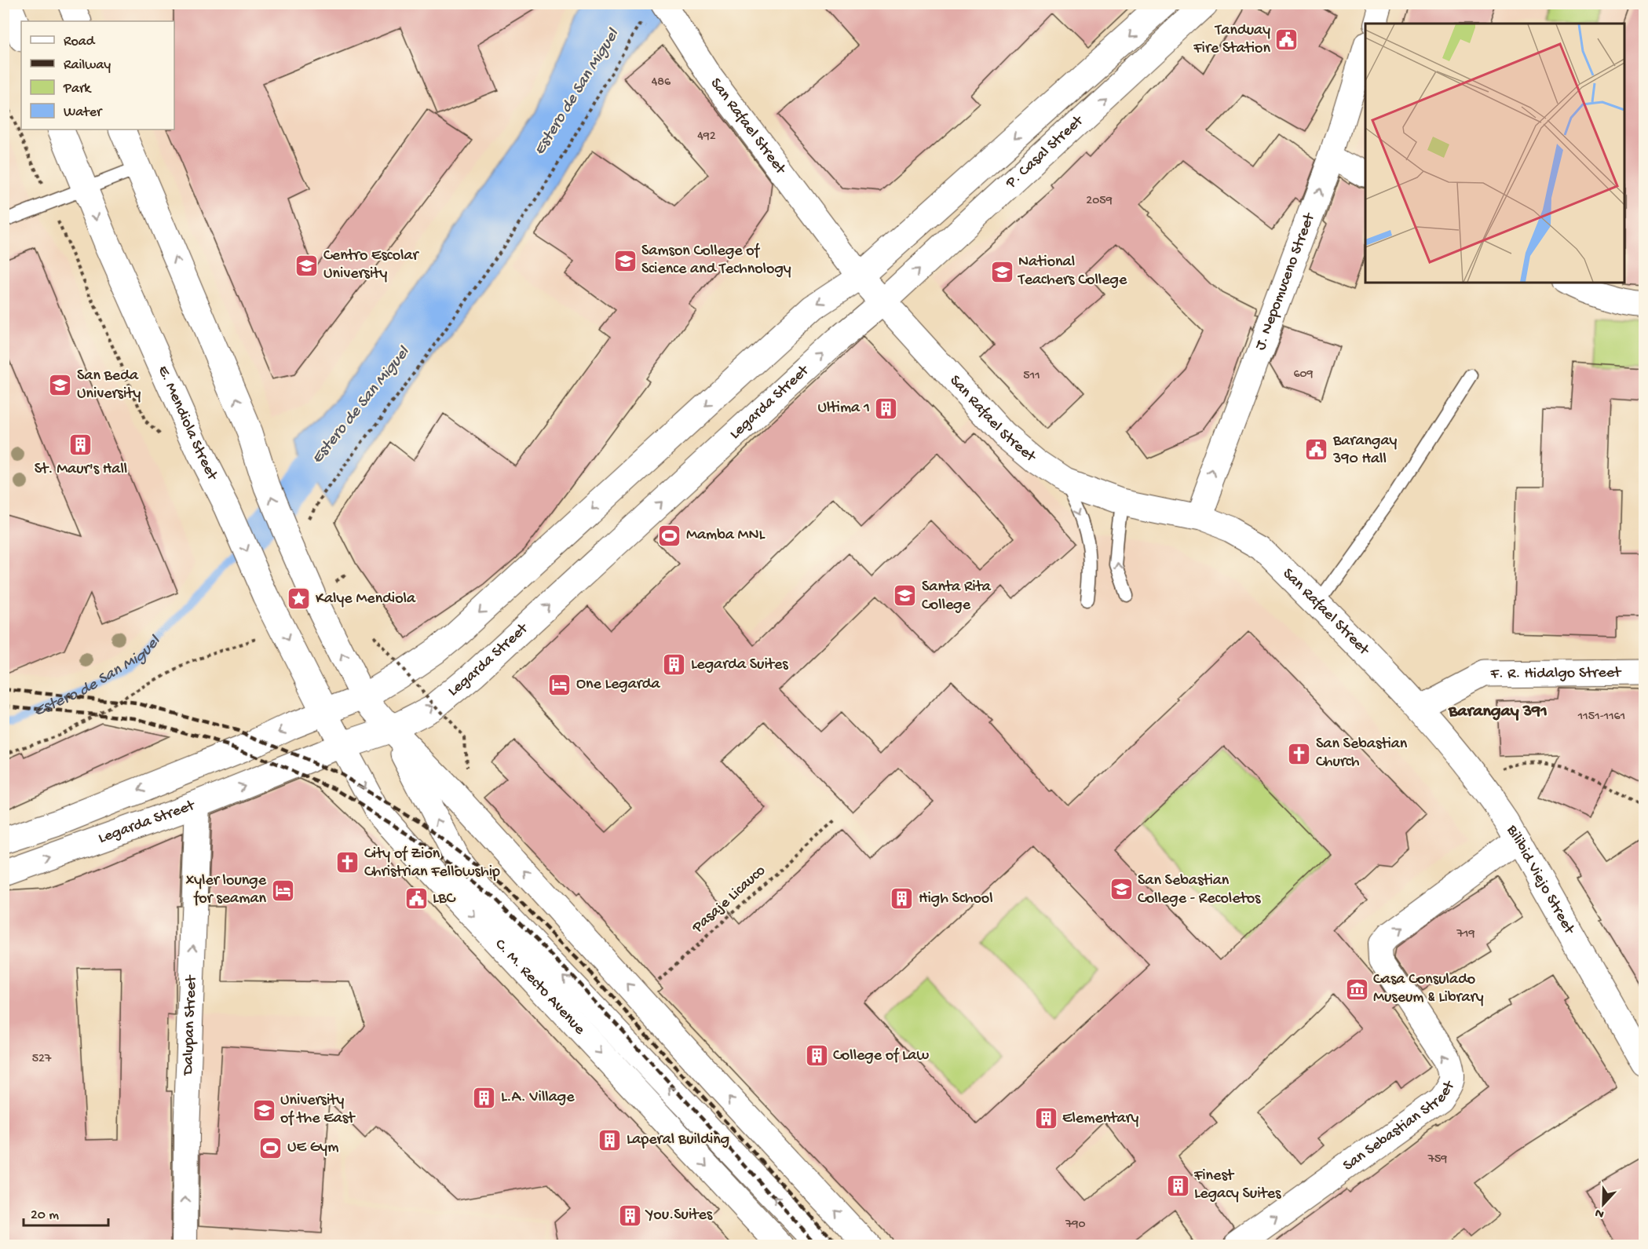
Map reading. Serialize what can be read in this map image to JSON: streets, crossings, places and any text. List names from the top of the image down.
{
  "streets": {
    "main road": [
      "San Rafael Street",
      "P. Casal Street",
      "Legarda Street",
      "E. Mendiola Street",
      "F. R. Hidalgo Street",
      "Bilibid Viejo Street",
      "C. M. Recto Avenue"
    ],
    "street": ["J. Nepomuceno Street", "Dalupan Street", "San Sebastian Street"],
    "path": ["Pasaje Licauco"]
  },
  "crossings": [
    ["San Rafael Street", "P. Casal Street"],
    ["San Rafael Street", "J. Nepomuceno Street"],
    ["San Rafael Street", "Legarda Street"],
    ["San Rafael Street", "F. R. Hidalgo Street"],
    ["San Rafael Street", "Bilibid Viejo Street"],
    ["P. Casal Street", "Legarda Street"],
    ["Legarda Street", "E. Mendiola Street"],
    ["Legarda Street", "C. M. Recto Avenue"],
    ["Legarda Street", "Dalupan Street"],
    ["E. Mendiola Street", "C. M. Recto Avenue"],
    ["F. R. Hidalgo Street", "Bilibid Viejo Street"],
    ["Bilibid Viejo Street", "San Sebastian Street"],
    ["Pasaje Licauco", "C. M. Recto Avenue"]
  ],
  "one_way": ["J. Nepomuceno Street", "Dalupan Street", "San Sebastian Street"],
  "districts": ["Barangay 391"],
  "water": ["Estero de San Miguel"],
  "places": {
    "public building": ["Tanduay Fire Station", "Barangay 390 Hall", "LBC"],
    "school or university": [
      "Samson College of Science and Technology",
      "Centro Escolar University",
      "National Teachers College",
      "San Beda University",
      "Santa Rita College",
      "San Sebastian College - Recoletos",
      "University of the East"
    ],
    "building": [
      "Ultima 1",
      "St. Maur's Hall",
      "Legarda Suites",
      "High School",
      "College of Law",
      "L.A. Village",
      "Elementary",
      "Laperal Building",
      "Finest Legacy Suites",
      "You.Suites"
    ],
    "sports": ["Mamba MNL", "UE Gym"],
    "place": ["Kalye Mendiola"],
    "hotel": ["One Legarda", "xyler lounge for seaman"],
    "church": ["San Sebastian Church", "City of Zion Christrian Fellowship"],
    "museum": ["Casa Consulado Museum & Library"]
  },
  "house_numbers": [
    "486",
    "492",
    "2059",
    "609",
    "511",
    "1151-1161",
    "719",
    "527",
    "759",
    "790"
  ],
  "legend": [
    "Road",
    "Railway",
    "Park",
    "Water"
  ],
  "scale_bar": "20 m",
  "north": "bottom"
}
